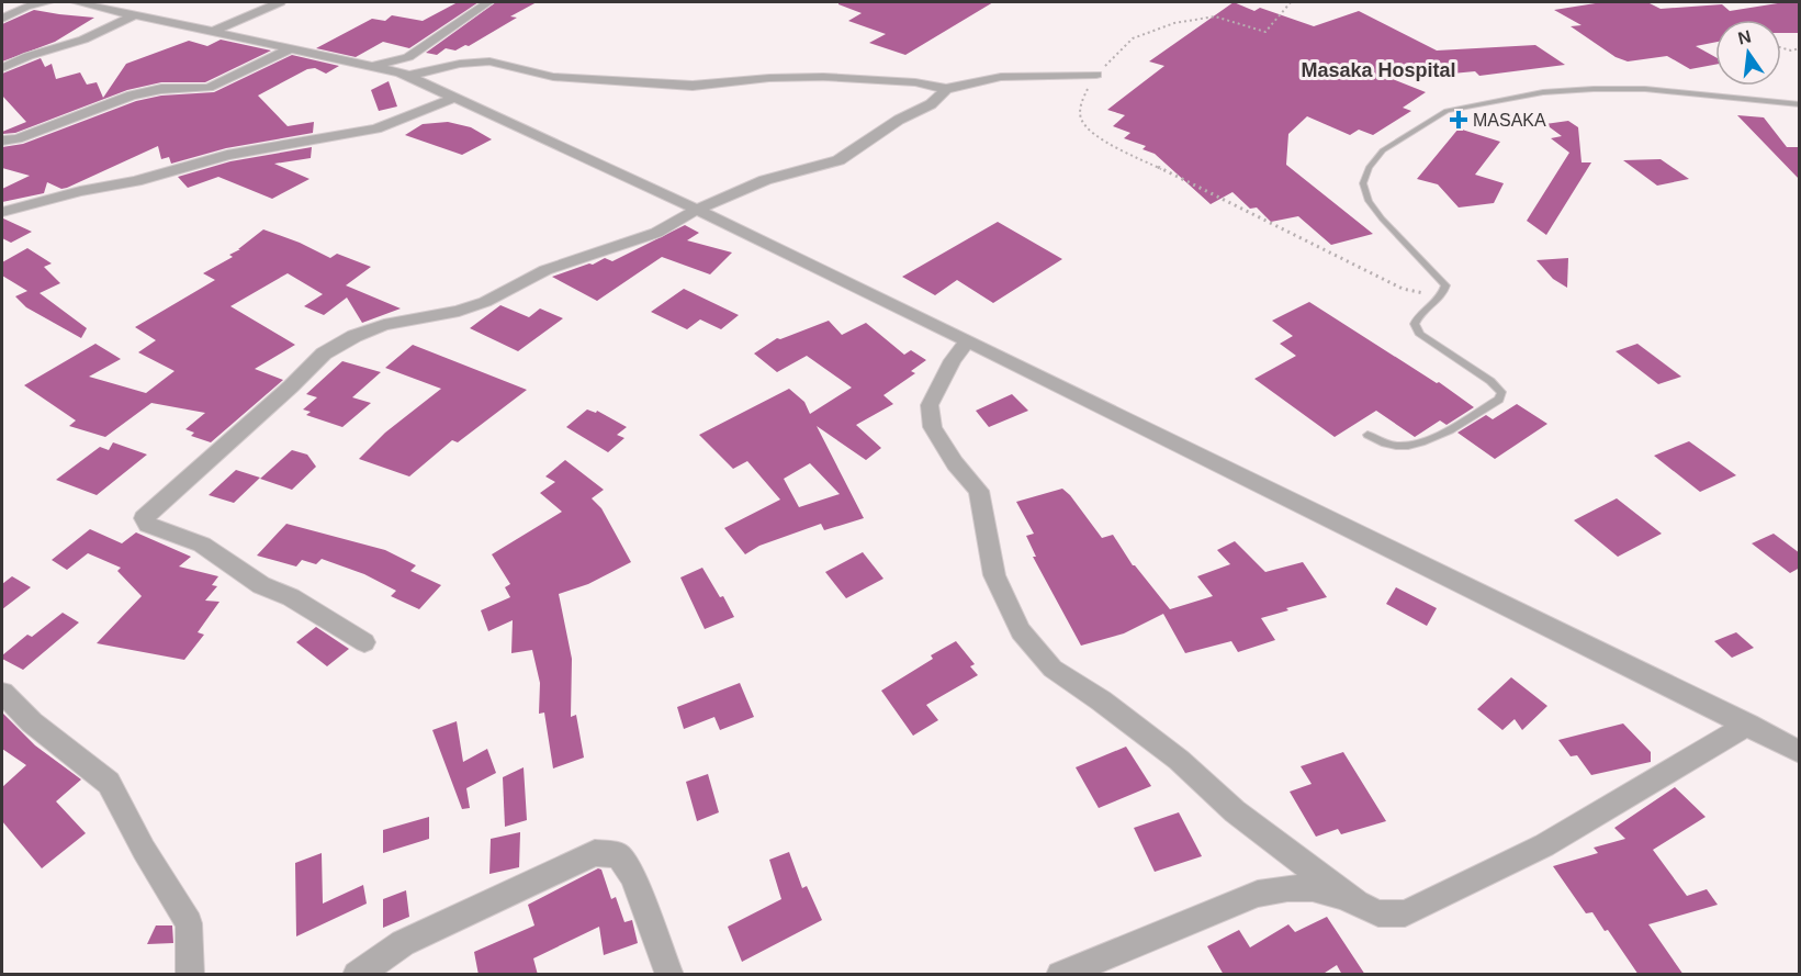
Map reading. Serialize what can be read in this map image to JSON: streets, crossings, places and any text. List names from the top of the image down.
{
  "districts": ["Masaka Hospital"],
  "places": {
    "health": ["MASAKA"]
  },
  "north": "top"
}
